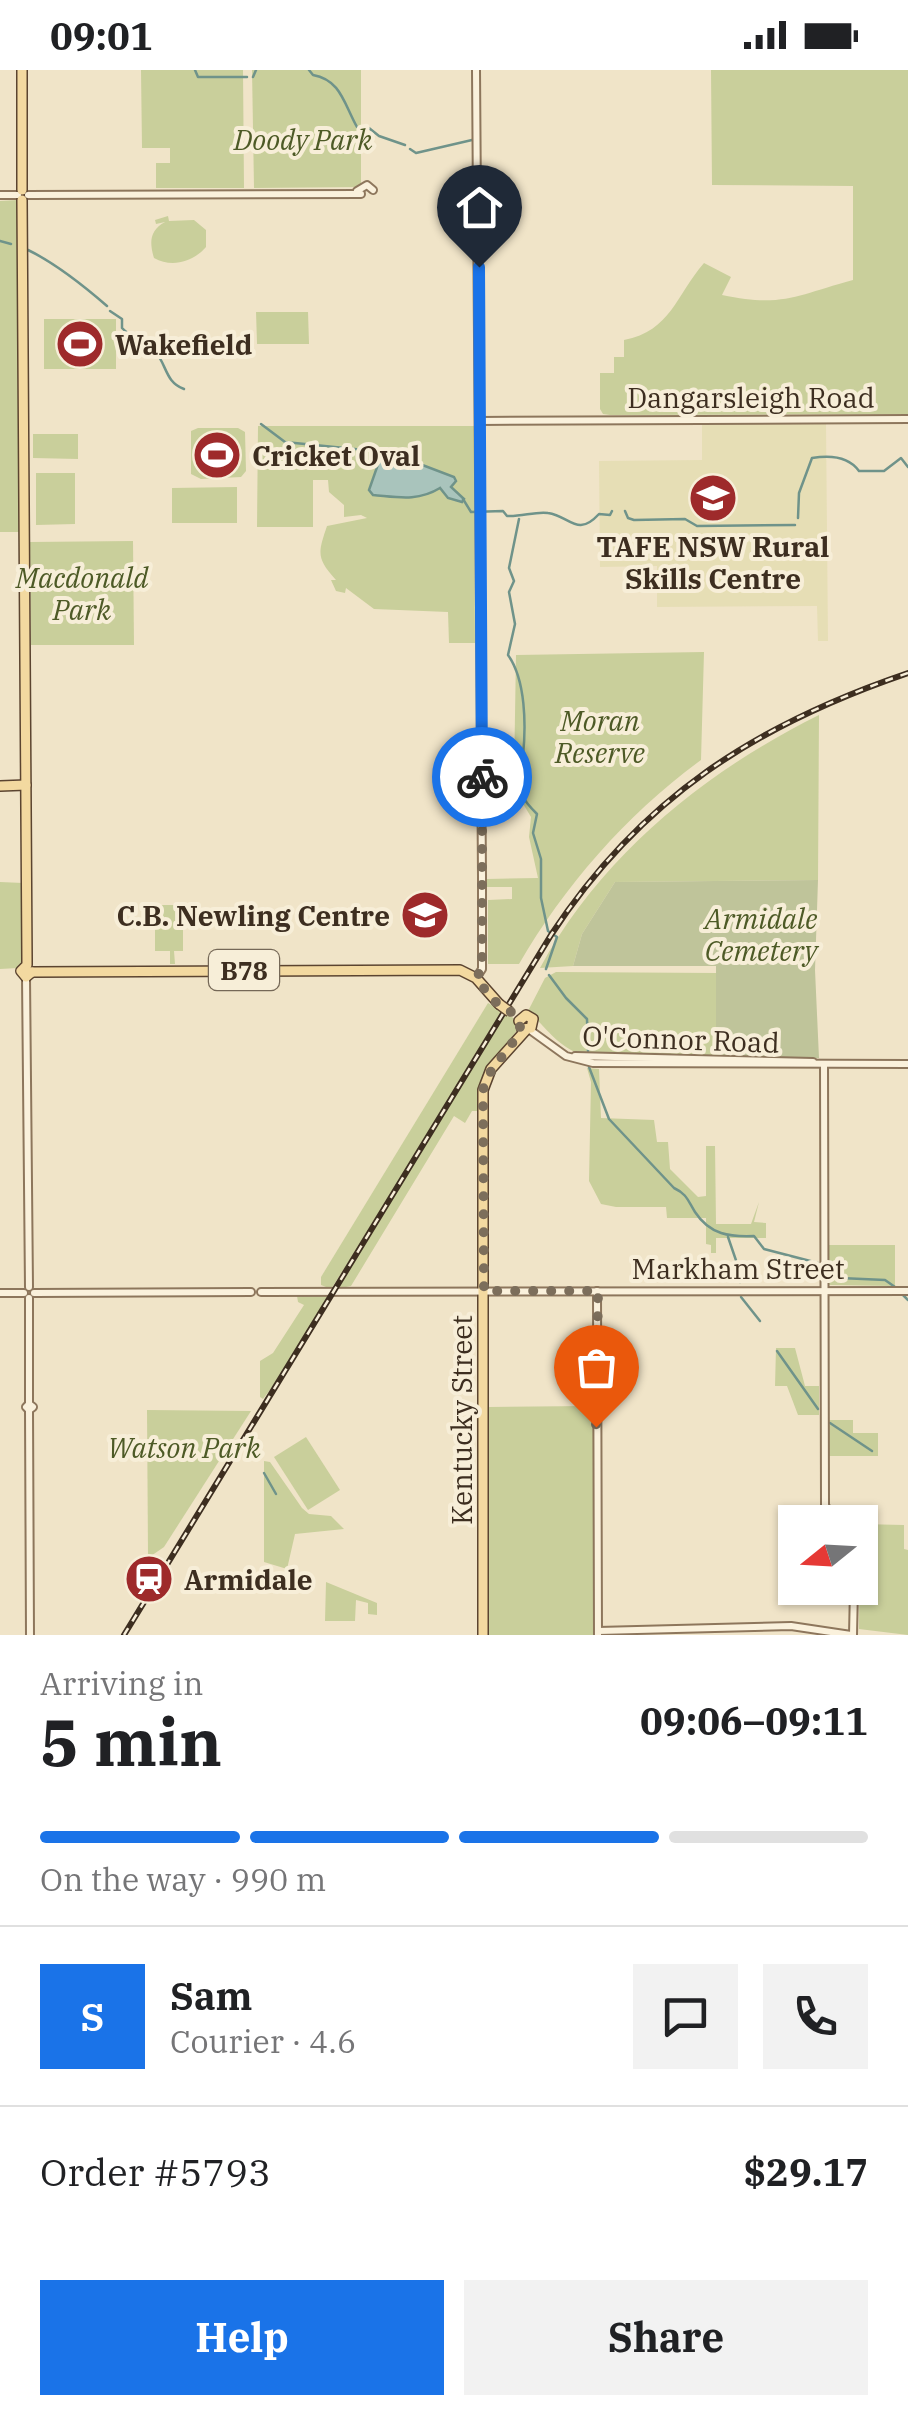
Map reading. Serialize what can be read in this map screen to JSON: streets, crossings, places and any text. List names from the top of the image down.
{
  "streets": {
    "main road": ["B78", "Kentucky Street"],
    "street": ["Dangarsleigh Road", "O'Connor Road", "Markham Street"]
  },
  "crossings": [
    ["O'Connor Road", "Kentucky Street"],
    ["Markham Street", "Kentucky Street"]
  ],
  "parks": [
    "Doody Park",
    "Macdonald Park",
    "Moran Reserve",
    "Armidale Cemetery",
    "Watson Park"
  ],
  "places": {
    "sports": ["Wakefield", "Cricket Oval"],
    "school or university": ["TAFE NSW Rural Skills Centre", "C.B. Newling Centre"],
    "station": ["Armidale"]
  },
  "north": "left",
  "page": {
    "status": "09:01",
    "heading": ["5 min", "Arriving in", "09:06–09:11"],
    "panel": [
      "Sam",
      "Courier · 4.6",
      "Order #5793",
      "$29.17"
    ],
    "bar": "On the way · 990 m",
    "round": "S",
    "buttons": ["Help", "Share"]
  }
}
